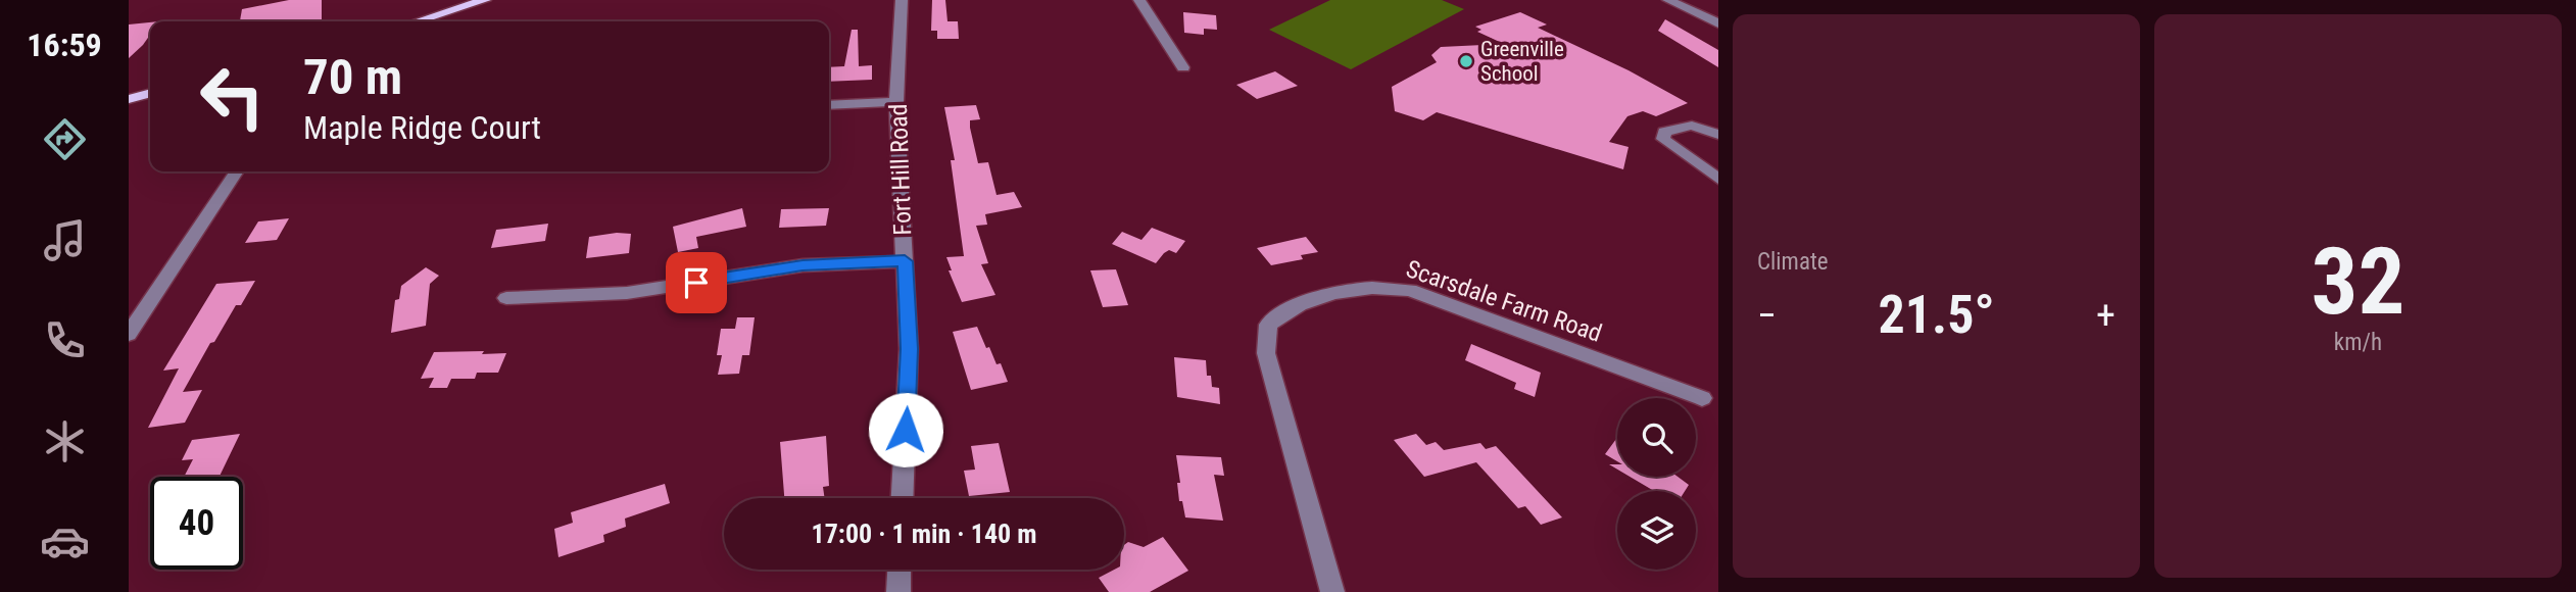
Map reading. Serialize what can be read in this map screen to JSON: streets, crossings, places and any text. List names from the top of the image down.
{
  "streets": {
    "street": ["Fort Hill Road", "Scarsdale Farm Road"]
  },
  "places": ["Greenville School"],
  "page": {
    "tabs": "16:59",
    "tile": [
      "Climate",
      ["32", "km/h"]
    ],
    "turn": ["70 m", "Maple Ridge Court"],
    "heat": ["−", "21.5°", "+"],
    "limit": "40",
    "trip": "17:00 · 1 min · 140 m"
  }
}
